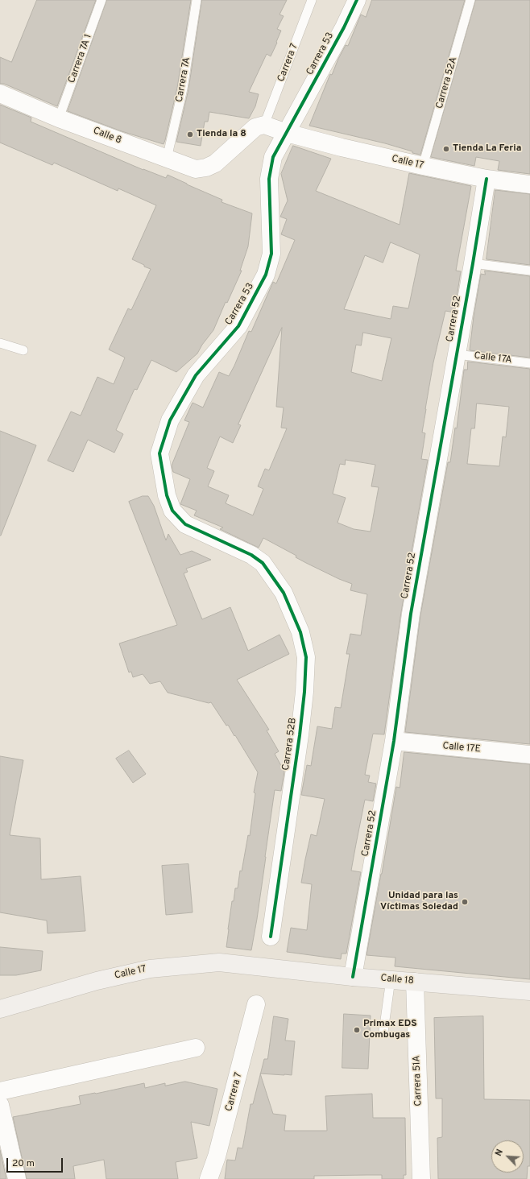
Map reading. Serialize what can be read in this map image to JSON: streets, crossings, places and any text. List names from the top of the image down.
{
  "streets": {
    "main road": ["Calle 17", "Calle 18"],
    "street": [
      "Carrera 53",
      "Carrera 7",
      "Calle 8",
      "Carrera 52",
      "Carrera 52B",
      "Calle 17E",
      "Carrera 51A"
    ],
    "lane": [
      "Carrera 7A 1",
      "Carrera 7A",
      "Carrera 52A",
      "Calle 17A"
    ]
  },
  "crossings": [
    ["Carrera 53", "Calle 17"],
    ["Carrera 53", "Carrera 52B"],
    ["Carrera 7A 1", "Calle 8"],
    ["Carrera 7", "Calle 8"],
    ["Carrera 7", "Calle 17"],
    ["Carrera 7A", "Calle 8"],
    ["Carrera 52A", "Calle 17"],
    ["Calle 8", "Calle 17"],
    ["Calle 17", "Carrera 52"],
    ["Calle 17", "Calle 18"],
    ["Carrera 52", "Calle 17A"],
    ["Carrera 52", "Calle 17E"],
    ["Carrera 52", "Calle 18"],
    ["Calle 18", "Carrera 51A"]
  ],
  "places": [
    "Tienda la 8",
    "Tienda La Feria",
    "Unidad para las Víctimas Soledad",
    "Primax EDS Combugas"
  ],
  "scale_bar": "20 m",
  "north": "top left"
}
